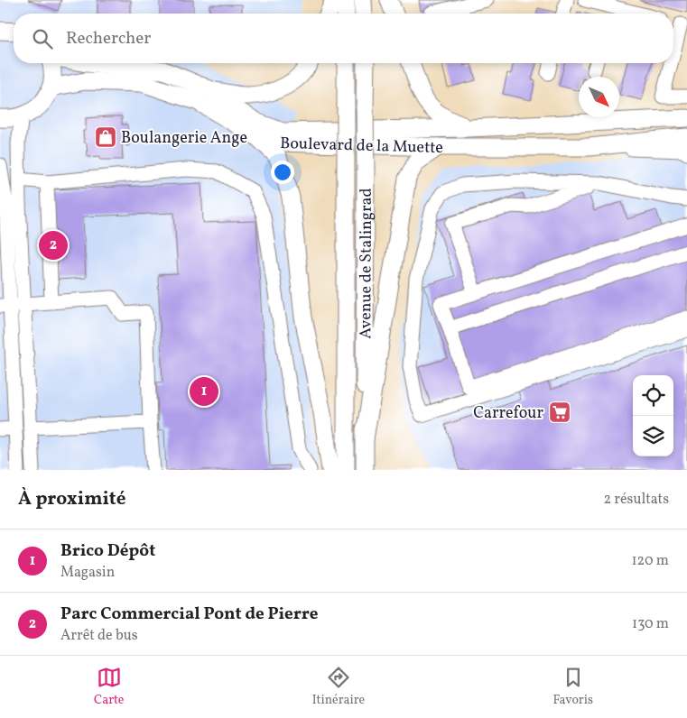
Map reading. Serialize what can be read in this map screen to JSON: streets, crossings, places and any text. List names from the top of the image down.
{
  "streets": {
    "main road": ["Boulevard de la Muette", "Avenue de Stalingrad"]
  },
  "places": {
    "shop": ["Boulangerie Ange"],
    "supermarket": ["Carrefour"]
  },
  "north": "bottom right",
  "page": {
    "search": "Rechercher",
    "pins": ["2", "1"],
    "heading": ["À proximité", "2 résultats"],
    "list": [
      {
        "mark": "1",
        "name": "Brico Dépôt",
        "note": "Magasin",
        "value": "120 m"
      },
      {
        "mark": "2",
        "name": "Parc Commercial Pont de Pierre",
        "note": "Arrêt de bus",
        "value": "130 m"
      }
    ],
    "nav": ["Carte", "Itinéraire", "Favoris"]
  }
}
